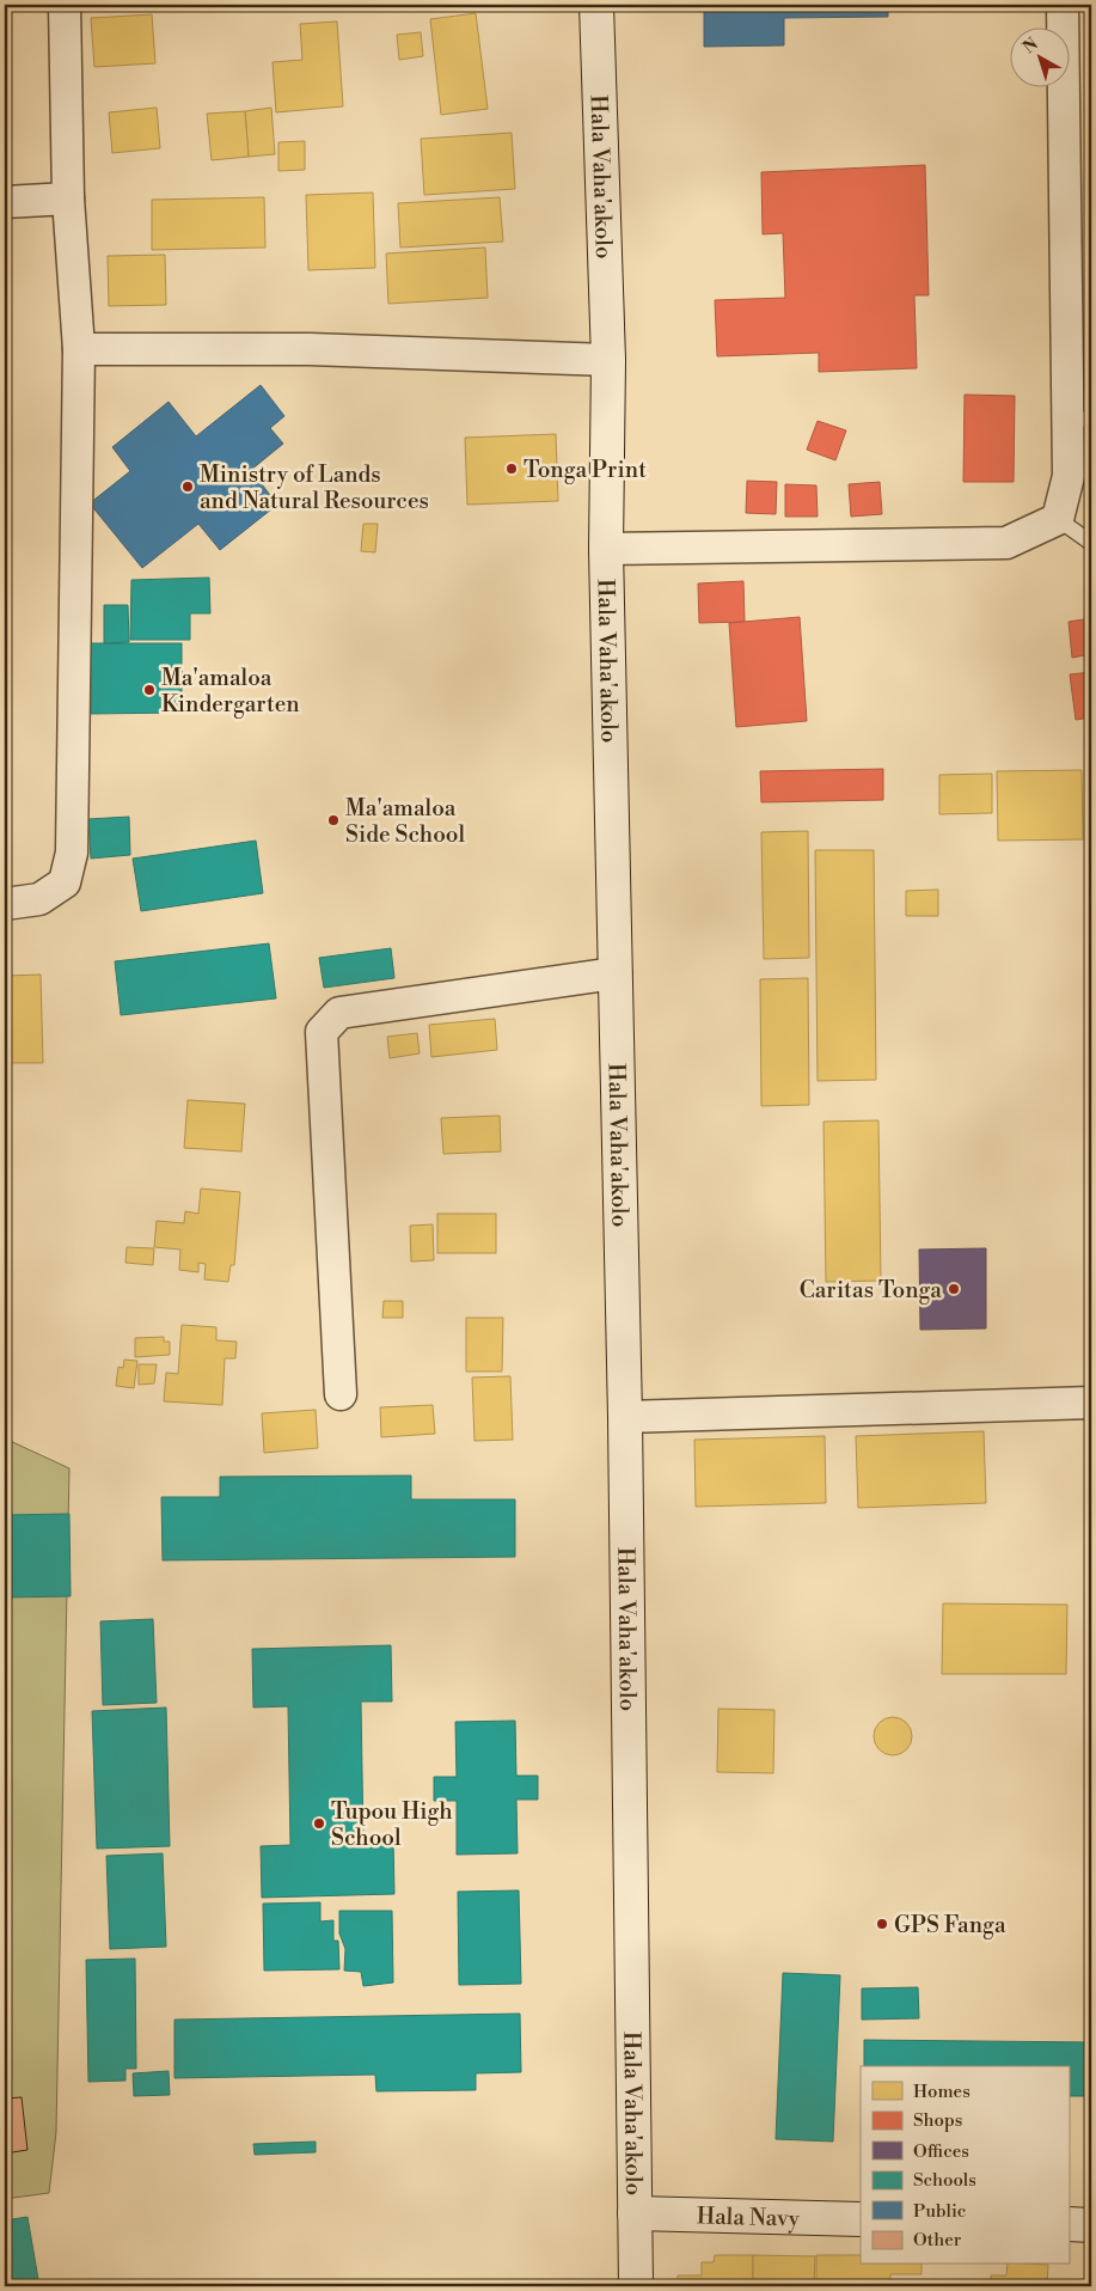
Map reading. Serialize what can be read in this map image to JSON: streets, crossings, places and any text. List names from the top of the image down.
{
  "streets": {
    "main road": ["Hala Vaha'akolo", "Hala Navy"]
  },
  "crossings": [
    ["Hala Vaha'akolo", "Hala Navy"]
  ],
  "places": [
    "Tonga Print",
    "Ministry of Lands and Natural Resources",
    "Ma'amaloa Kindergarten",
    "Ma'amaloa Side School",
    "Caritas Tonga",
    "Tupou High School",
    "GPS Fanga"
  ],
  "legend": [
    "Homes",
    "Shops",
    "Offices",
    "Schools",
    "Public",
    "Other"
  ],
  "north": "top left"
}
